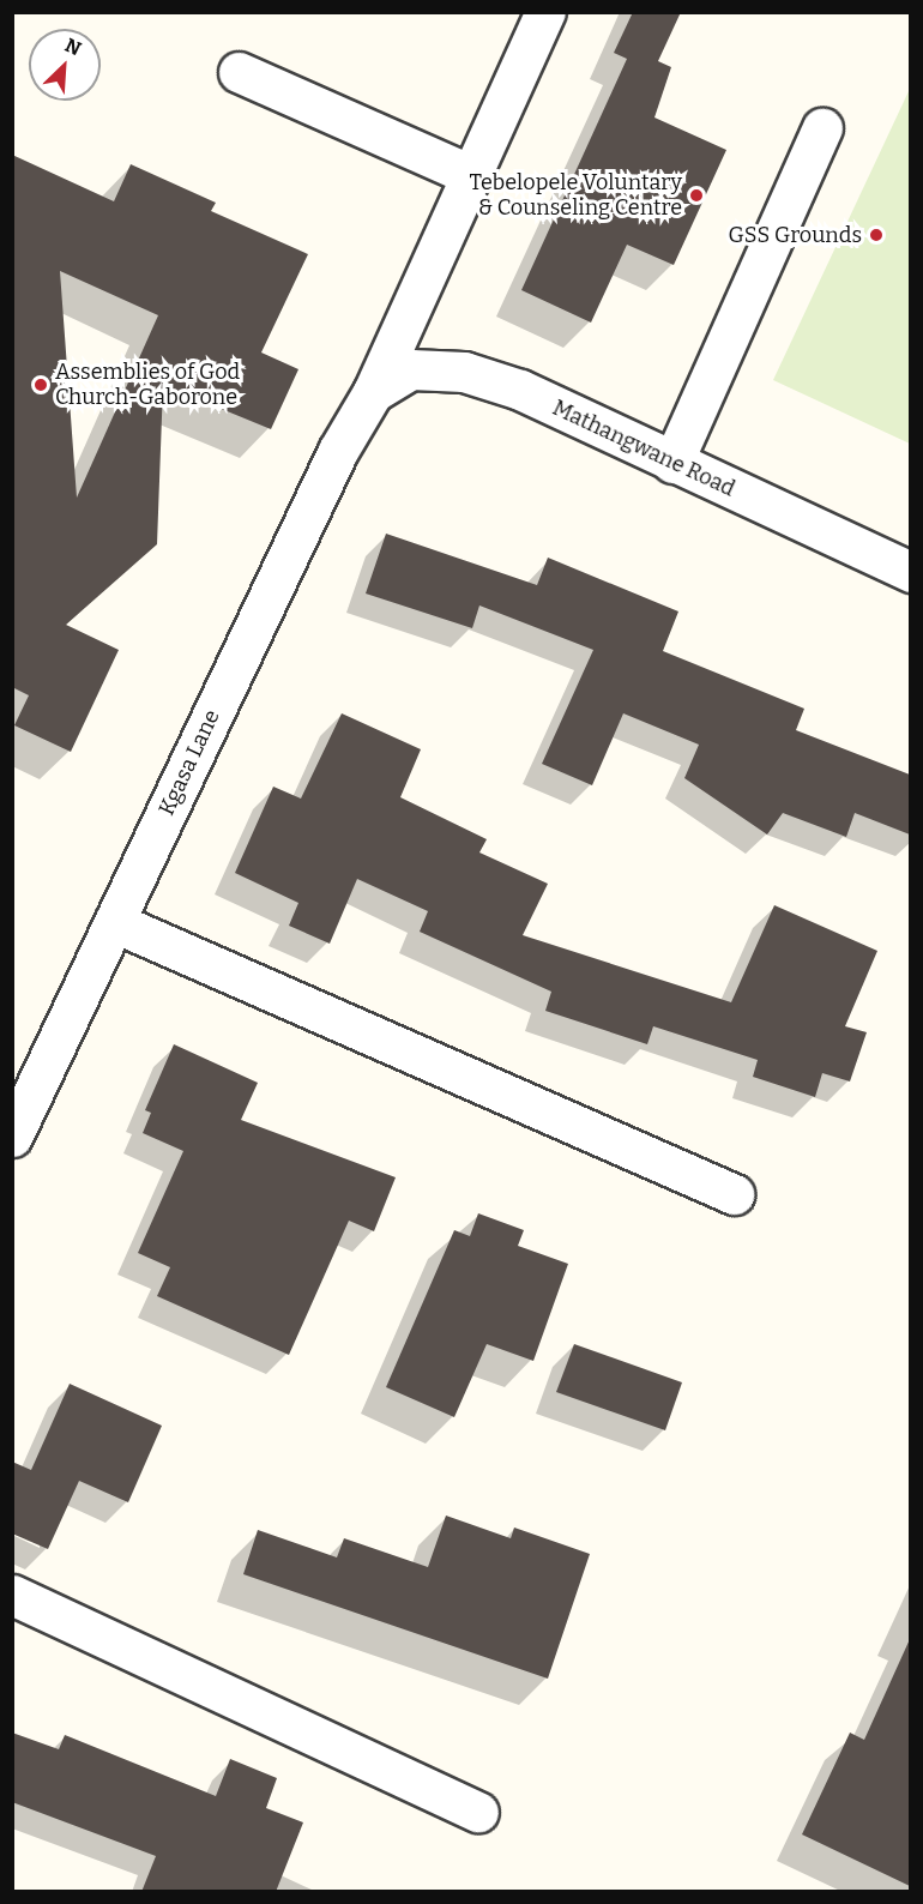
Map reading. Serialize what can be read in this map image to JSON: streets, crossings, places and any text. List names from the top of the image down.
{
  "streets": {
    "street": ["Mathangwane Road", "Kgasa Lane"]
  },
  "crossings": [
    ["Mathangwane Road", "Kgasa Lane"]
  ],
  "places": ["Tebelopele Voluntary & Counseling Centre", "GSS Grounds", "Assemblies of God Church-Gaborone"],
  "north": "top right"
}
